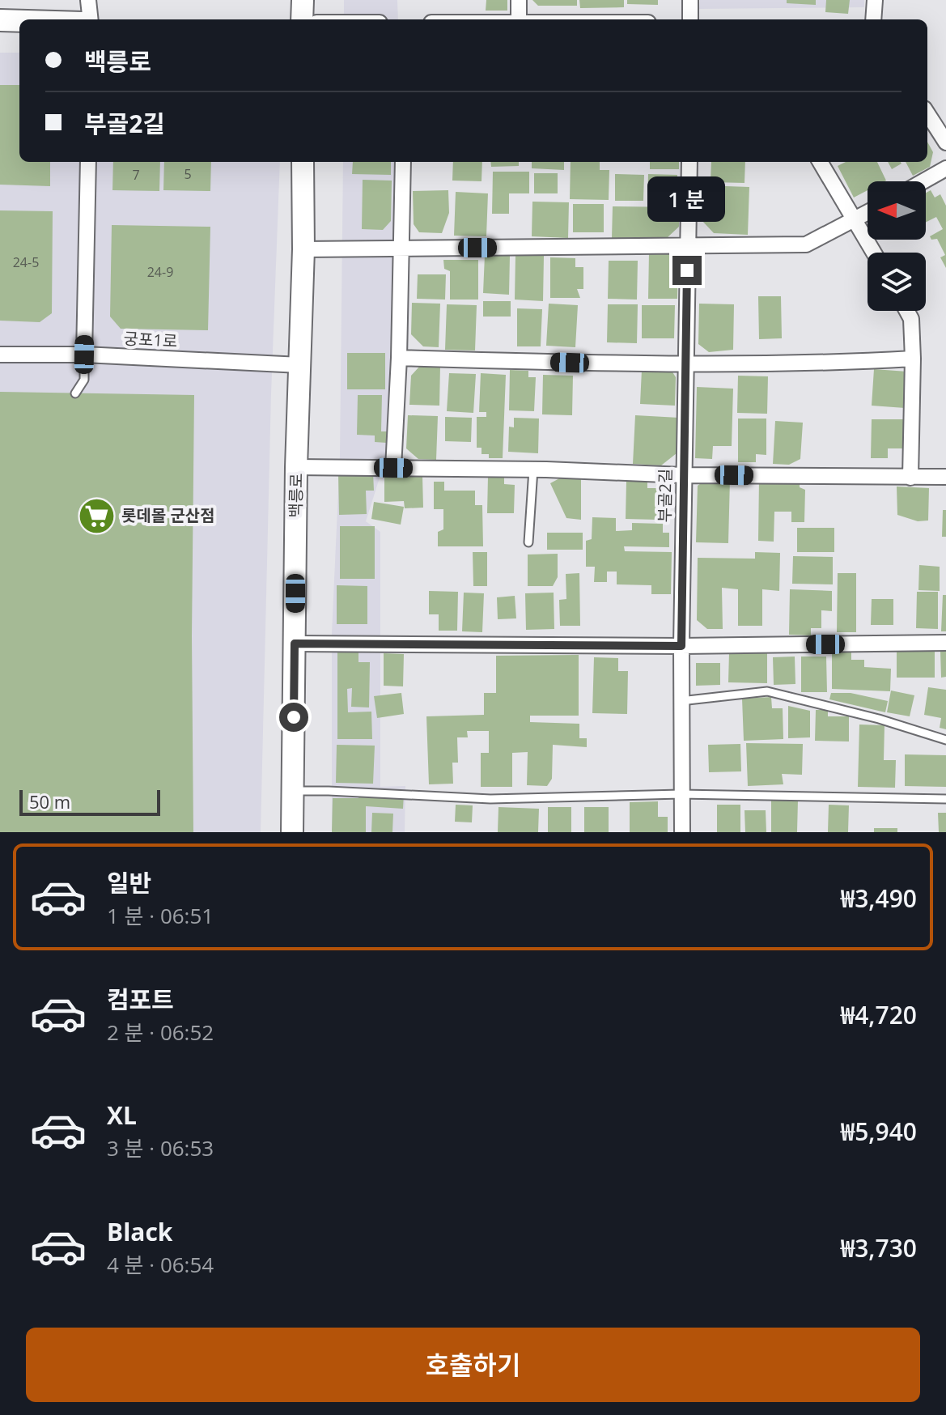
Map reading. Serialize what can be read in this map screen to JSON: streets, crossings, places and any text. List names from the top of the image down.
{
  "streets": {
    "street": ["궁포1로", "백릉로", "부골2길"]
  },
  "crossings": [
    ["궁포1로", "백릉로"]
  ],
  "places": {
    "supermarket": ["롯데몰 군산점"]
  },
  "house_numbers": [
    "5",
    "7",
    "24-5",
    "24-9"
  ],
  "scale_bar": "50 m",
  "north": "left",
  "page": {
    "banner": ["백릉로", "부골2길"],
    "bubble": "1 분",
    "scale": "50 m",
    "list": [
      {
        "name": "일반",
        "note": "1 분 · 06:51",
        "value": "₩3,490"
      },
      {
        "name": "컴포트",
        "note": "2 분 · 06:52",
        "value": "₩4,720"
      },
      {
        "name": "XL",
        "note": "3 분 · 06:53",
        "value": "₩5,940"
      },
      {
        "name": "Black",
        "note": "4 분 · 06:54",
        "value": "₩3,730"
      }
    ],
    "buttons": "호출하기"
  }
}
